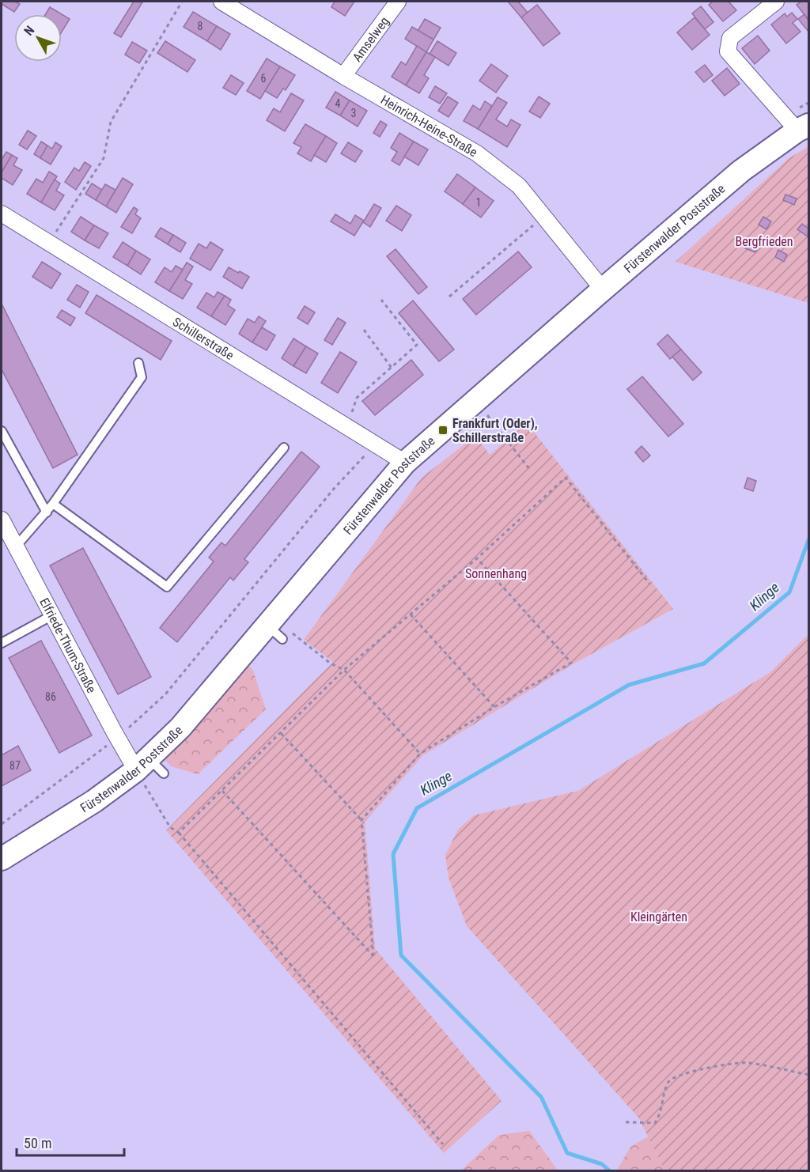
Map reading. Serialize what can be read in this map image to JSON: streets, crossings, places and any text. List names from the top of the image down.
{
  "streets": {
    "street": [
      "Amselweg",
      "Heinrich-Heine-Straße",
      "Fürstenwalder Poststraße",
      "Schillerstraße",
      "Elfriede-Thum-Straße"
    ]
  },
  "crossings": [
    ["Amselweg", "Heinrich-Heine-Straße"],
    ["Heinrich-Heine-Straße", "Fürstenwalder Poststraße"],
    ["Fürstenwalder Poststraße", "Schillerstraße"],
    ["Fürstenwalder Poststraße", "Elfriede-Thum-Straße"]
  ],
  "water": ["Klinge"],
  "parks": ["Bergfrieden", "Sonnenhang", "Kleingärten"],
  "places": {
    "transit": ["Frankfurt (Oder), Schillerstraße"]
  },
  "house_numbers": [
    "8",
    "6",
    "4",
    "3",
    "1",
    "86",
    "87"
  ],
  "scale_bar": "50 m",
  "north": "top left"
}
